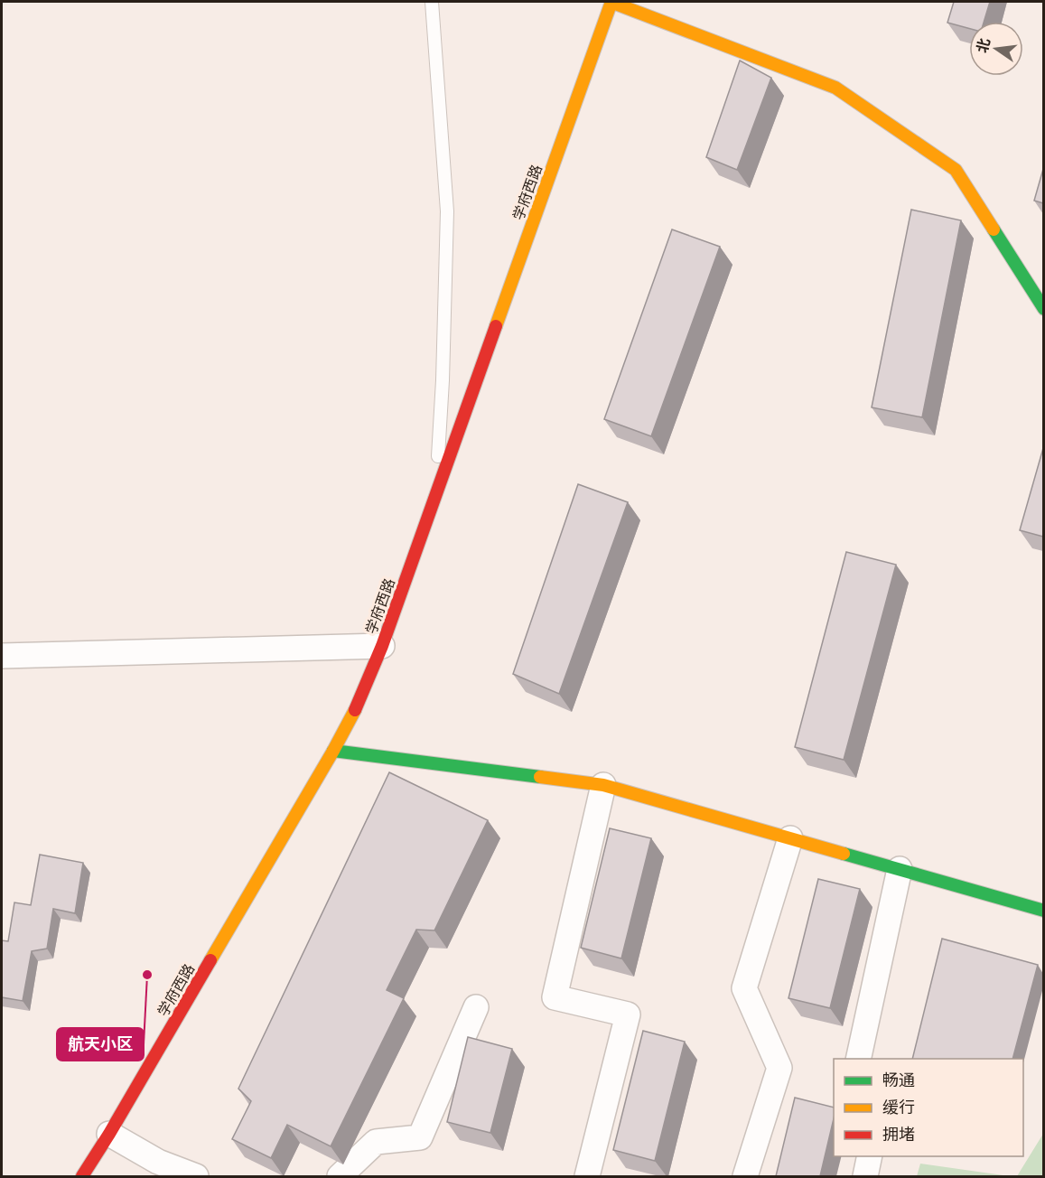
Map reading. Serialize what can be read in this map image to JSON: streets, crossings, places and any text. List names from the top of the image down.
{
  "streets": {
    "main road": ["学府西路"]
  },
  "places": ["航天小区"],
  "legend": ["畅通", "缓行", "拥堵"],
  "north": "left"
}
